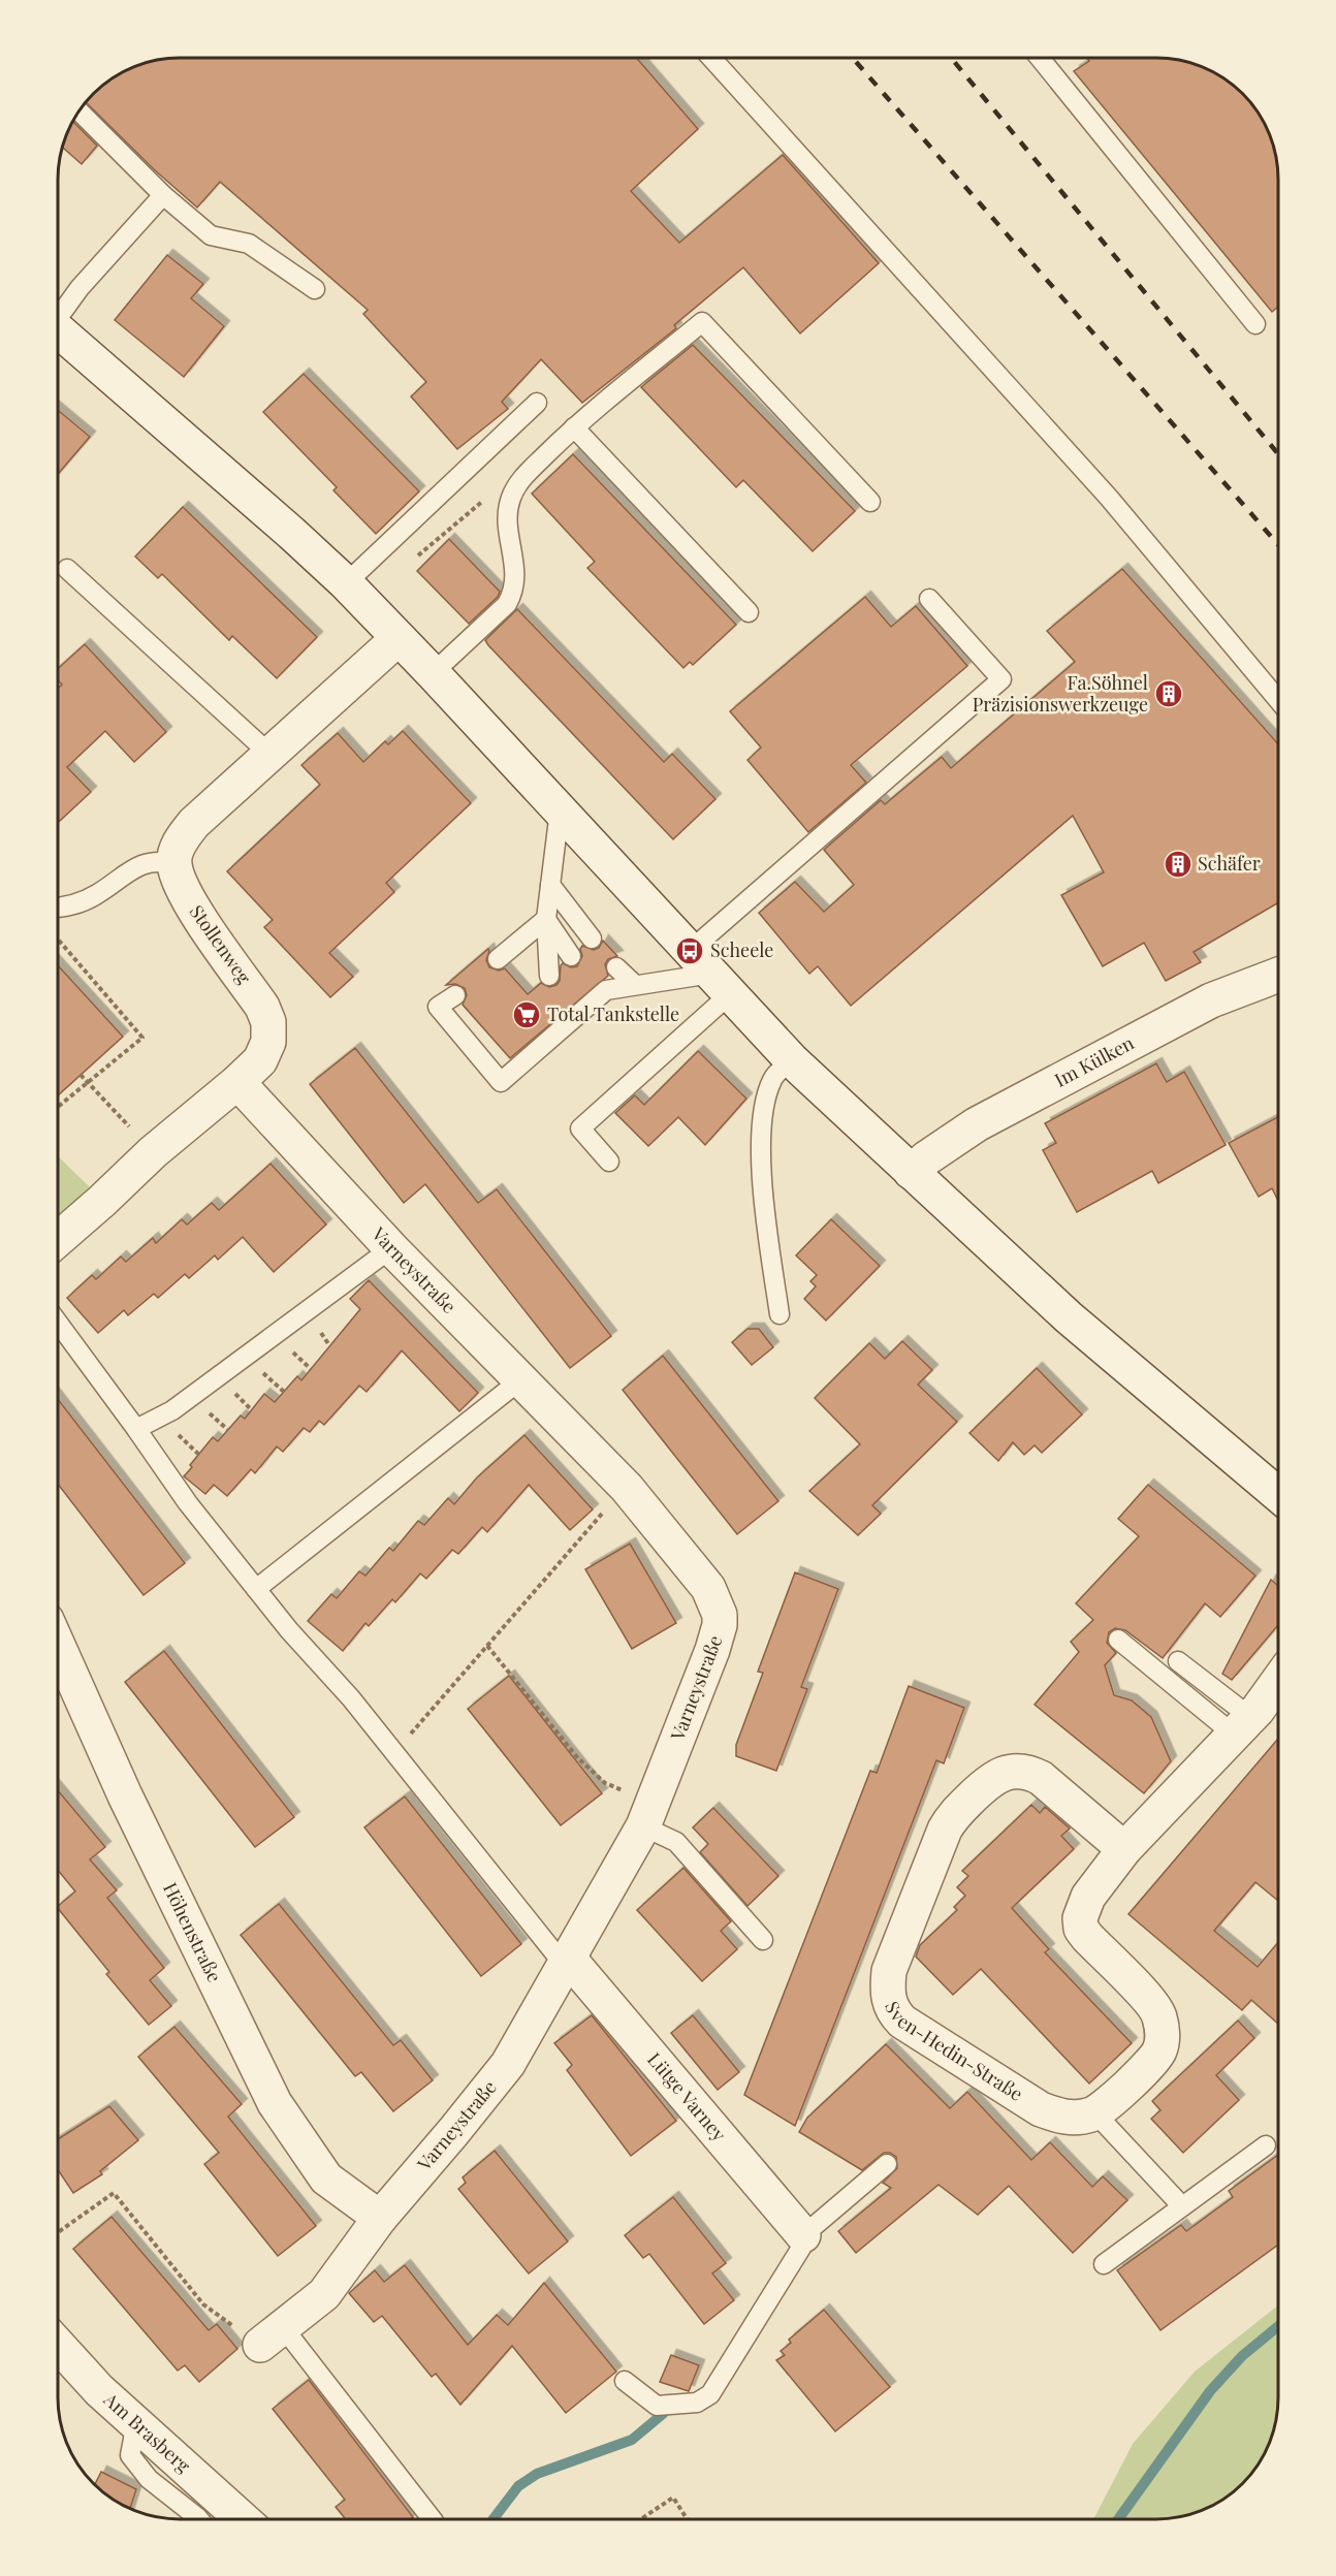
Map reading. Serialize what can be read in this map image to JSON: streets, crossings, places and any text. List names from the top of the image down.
{
  "streets": {
    "street": [
      "Stollenweg",
      "Im Külken",
      "Varneystraße",
      "Höhenstraße",
      "Sven-Hedin-Straße",
      "Lütge Varney",
      "Am Brasberg"
    ]
  },
  "crossings": [
    ["Stollenweg", "Varneystraße"],
    ["Varneystraße", "Höhenstraße"],
    ["Varneystraße", "Lütge Varney"]
  ],
  "places": {
    "building": ["Fa.Söhnel Präzisionswerkzeuge", "Schäfer"],
    "bus stop": ["Scheele"],
    "supermarket": ["Total Tankstelle"]
  }
}
